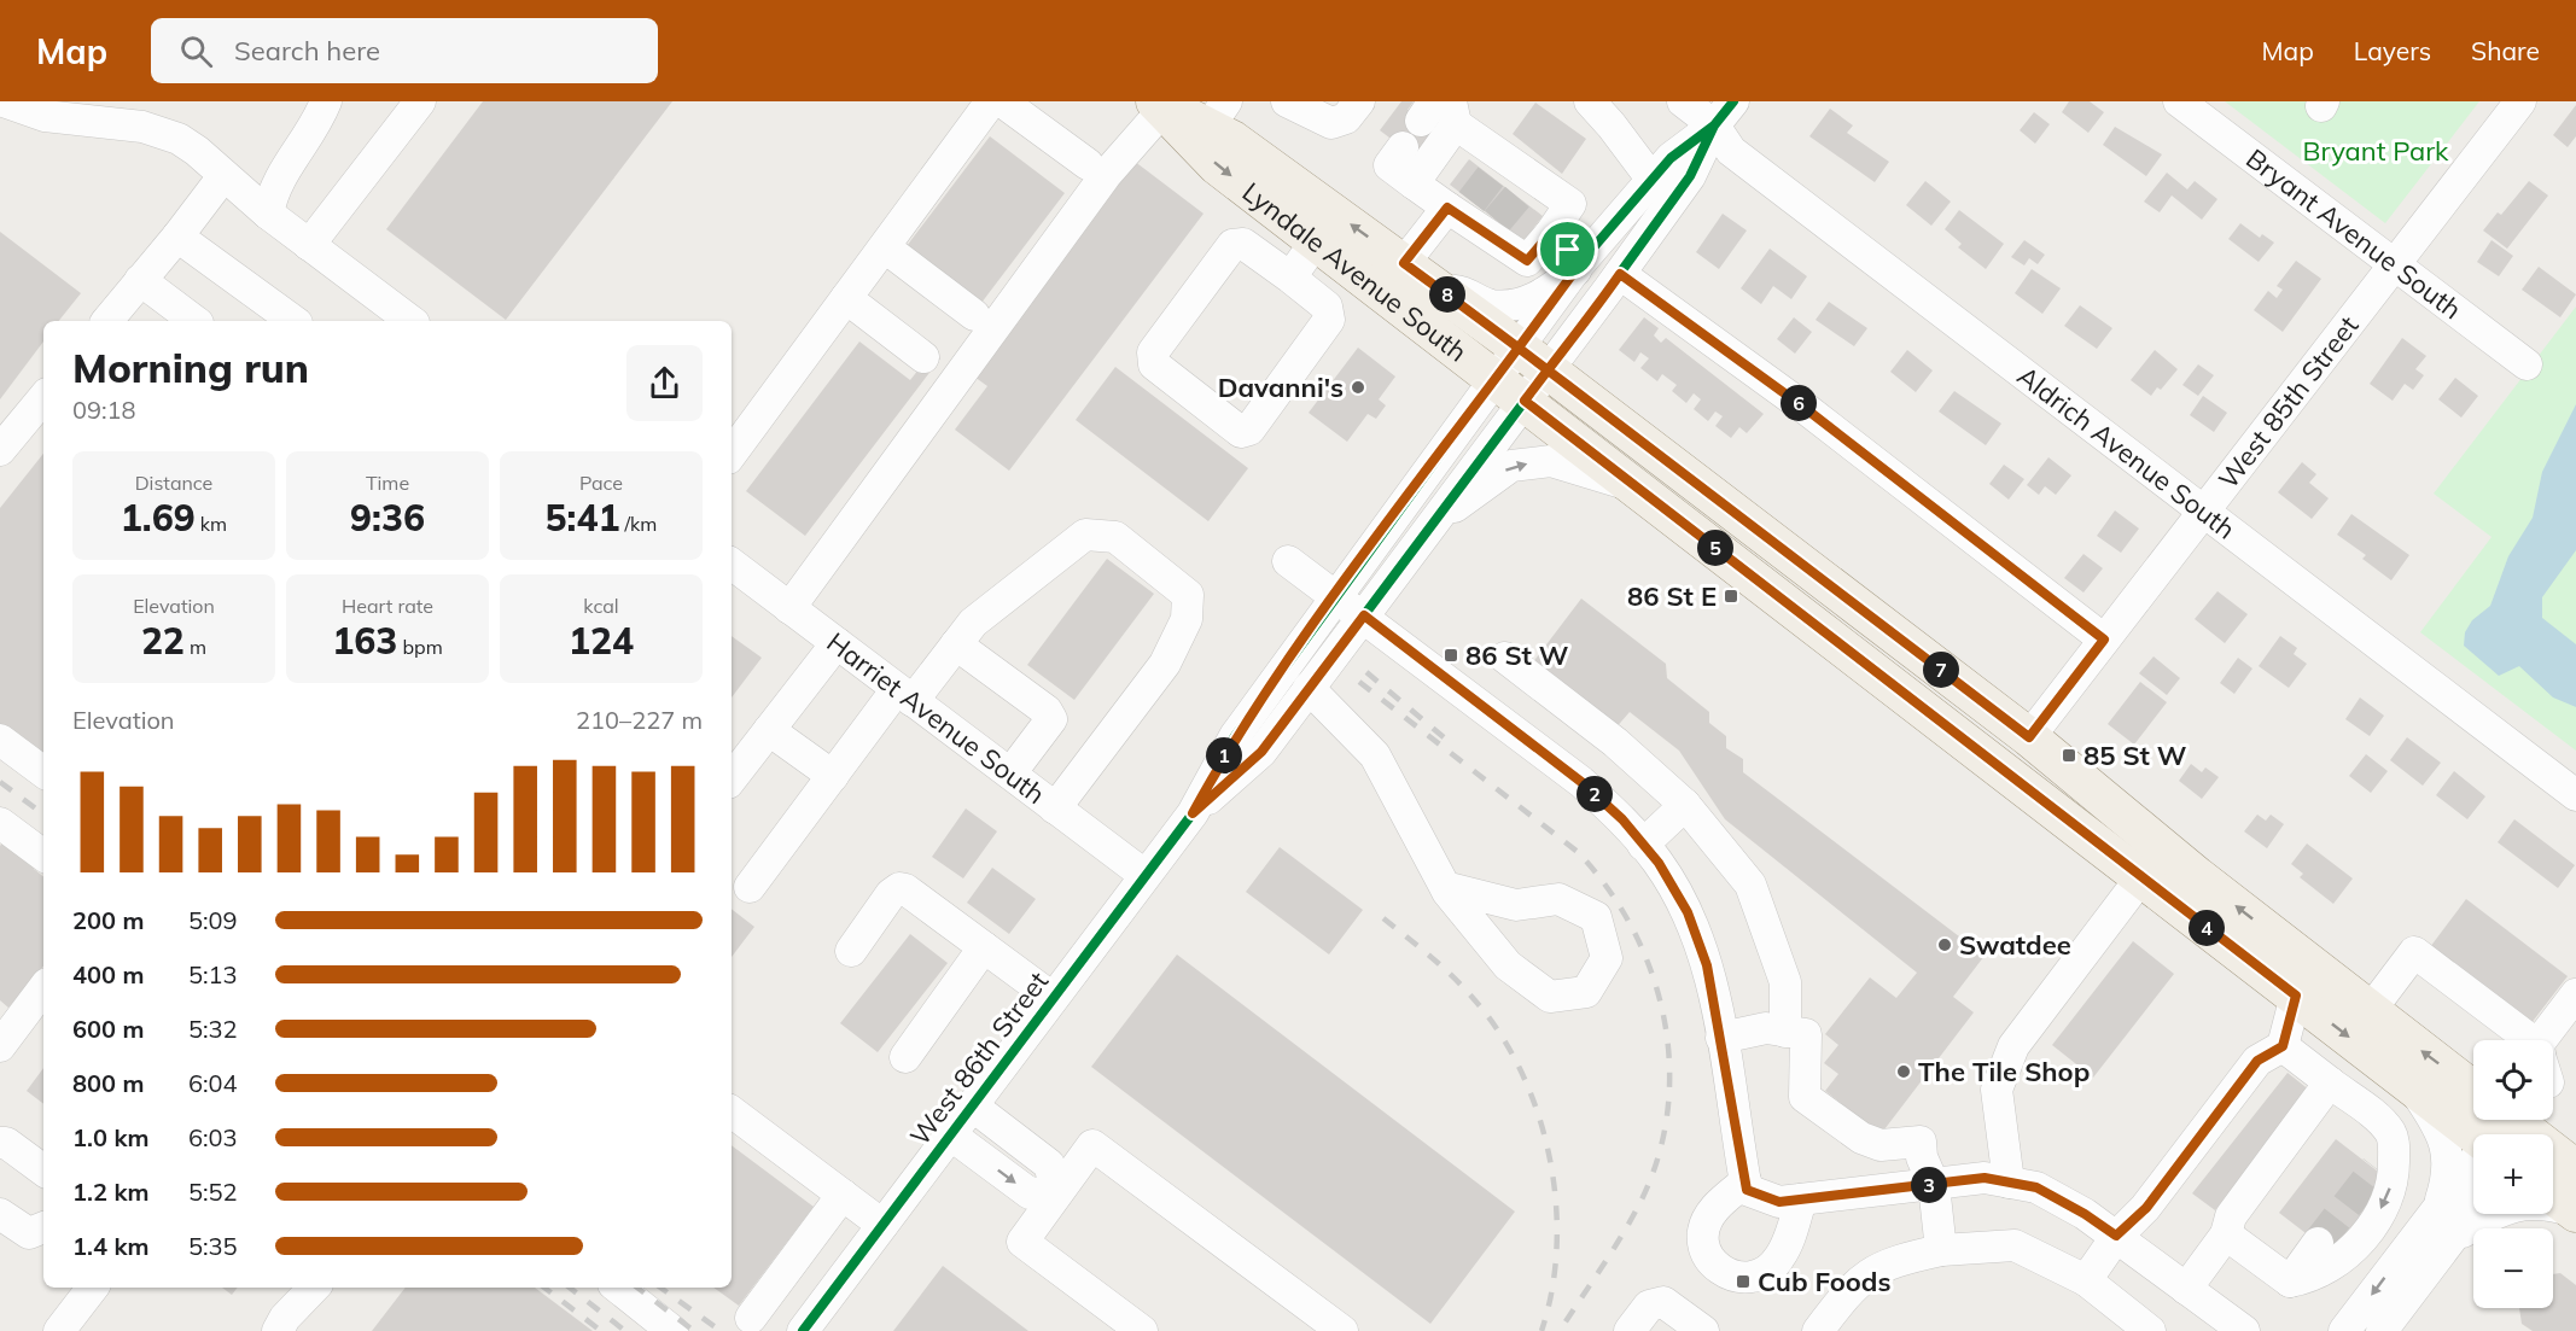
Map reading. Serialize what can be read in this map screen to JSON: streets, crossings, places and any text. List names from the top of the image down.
{
  "streets": {
    "main road": ["Lyndale Avenue South"],
    "street": [
      "Bryant Avenue South",
      "West 85th Street",
      "Aldrich Avenue South",
      "Harriet Avenue South",
      "West 86th Street"
    ]
  },
  "crossings": [
    ["Bryant Avenue South", "West 85th Street"],
    ["Lyndale Avenue South", "West 85th Street"],
    ["Lyndale Avenue South", "West 86th Street"],
    ["West 85th Street", "Aldrich Avenue South"],
    ["Aldrich Avenue South", "West 86th Street"],
    ["Harriet Avenue South", "West 86th Street"]
  ],
  "parks": ["Bryant Park"],
  "places": {
    "other": ["Davanni's", "Swatdee", "The Tile Shop"],
    "transit": [
      "86 St E",
      "86 St W",
      "85 St W",
      "Cub Foods"
    ]
  },
  "page": {
    "header": "Map",
    "search": "Search here",
    "nav": ["Map", "Layers", "Share"],
    "pins": [
      "8",
      "6",
      "5",
      "7",
      "1",
      "2",
      "4",
      "3"
    ],
    "heading": ["Morning run", "09:18"],
    "stats": [
      ["Distance", "1.69 km"],
      ["Time", "9:36"],
      ["Pace", "5:41 /km"],
      ["Elevation", "22 m"],
      ["Heart rate", "163 bpm"],
      ["kcal", "124"]
    ],
    "chart": ["Elevation", "210–227 m"],
    "list": [
      {
        "name": "200 m",
        "note": "5:09"
      },
      {
        "name": "400 m",
        "note": "5:13"
      },
      {
        "name": "600 m",
        "note": "5:32"
      },
      {
        "name": "800 m",
        "note": "6:04"
      },
      {
        "name": "1.0 km",
        "note": "6:03"
      },
      {
        "name": "1.2 km",
        "note": "5:52"
      },
      {
        "name": "1.4 km",
        "note": "5:35"
      }
    ],
    "map_buttons": ["+", "−"]
  }
}
